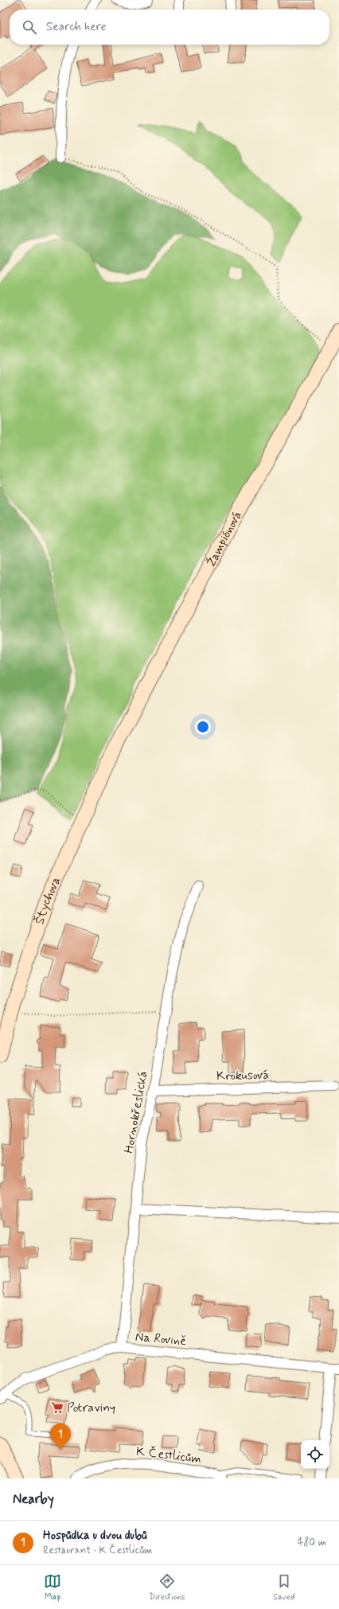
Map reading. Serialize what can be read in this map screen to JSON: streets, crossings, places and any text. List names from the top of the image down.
{
  "streets": {
    "street": [
      "Žampiónová",
      "Štychova",
      "Krokusová",
      "Hornokřeslická",
      "Na Rovině",
      "K Čestlicům"
    ]
  },
  "crossings": [
    ["Žampiónová", "Štychova"],
    ["Krokusová", "Hornokřeslická"],
    ["Hornokřeslická", "Na Rovině"]
  ],
  "places": {
    "supermarket": ["Potraviny"]
  },
  "page": {
    "search": "Search here",
    "pins": "1",
    "heading": "Nearby",
    "list": [
      {
        "mark": "1",
        "name": "Hospůdka u dvou dubů",
        "note": "Restaurant · K Čestlicům",
        "value": "480 m"
      }
    ],
    "nav": ["Map", "Directions", "Saved"]
  }
}
